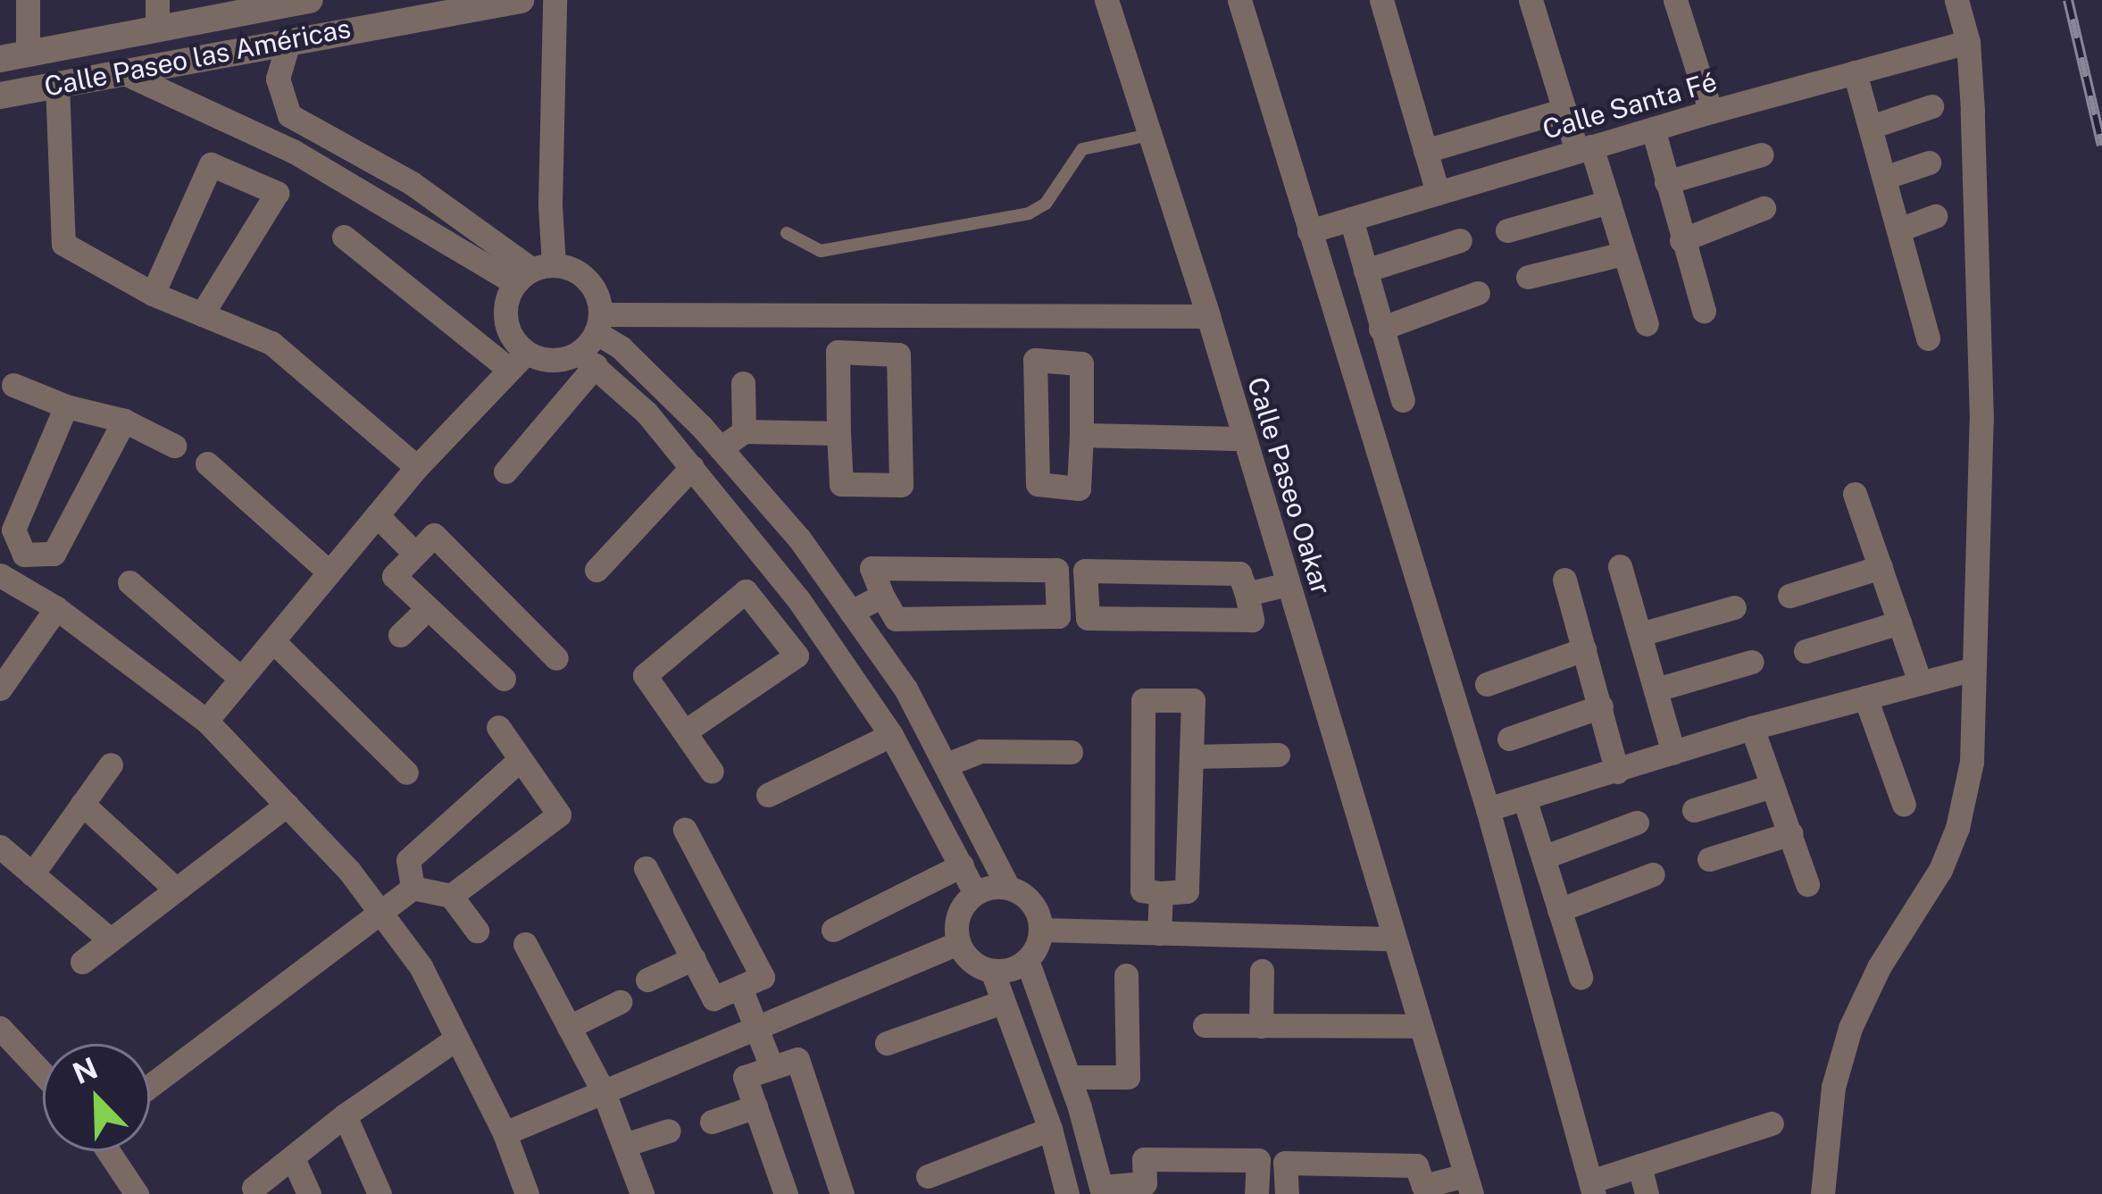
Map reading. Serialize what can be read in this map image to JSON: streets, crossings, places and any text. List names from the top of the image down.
{
  "streets": {
    "street": ["Calle Paseo las Américas", "Calle Santa Fé", "Calle Paseo Oakar"]
  },
  "north": "top left"
}
